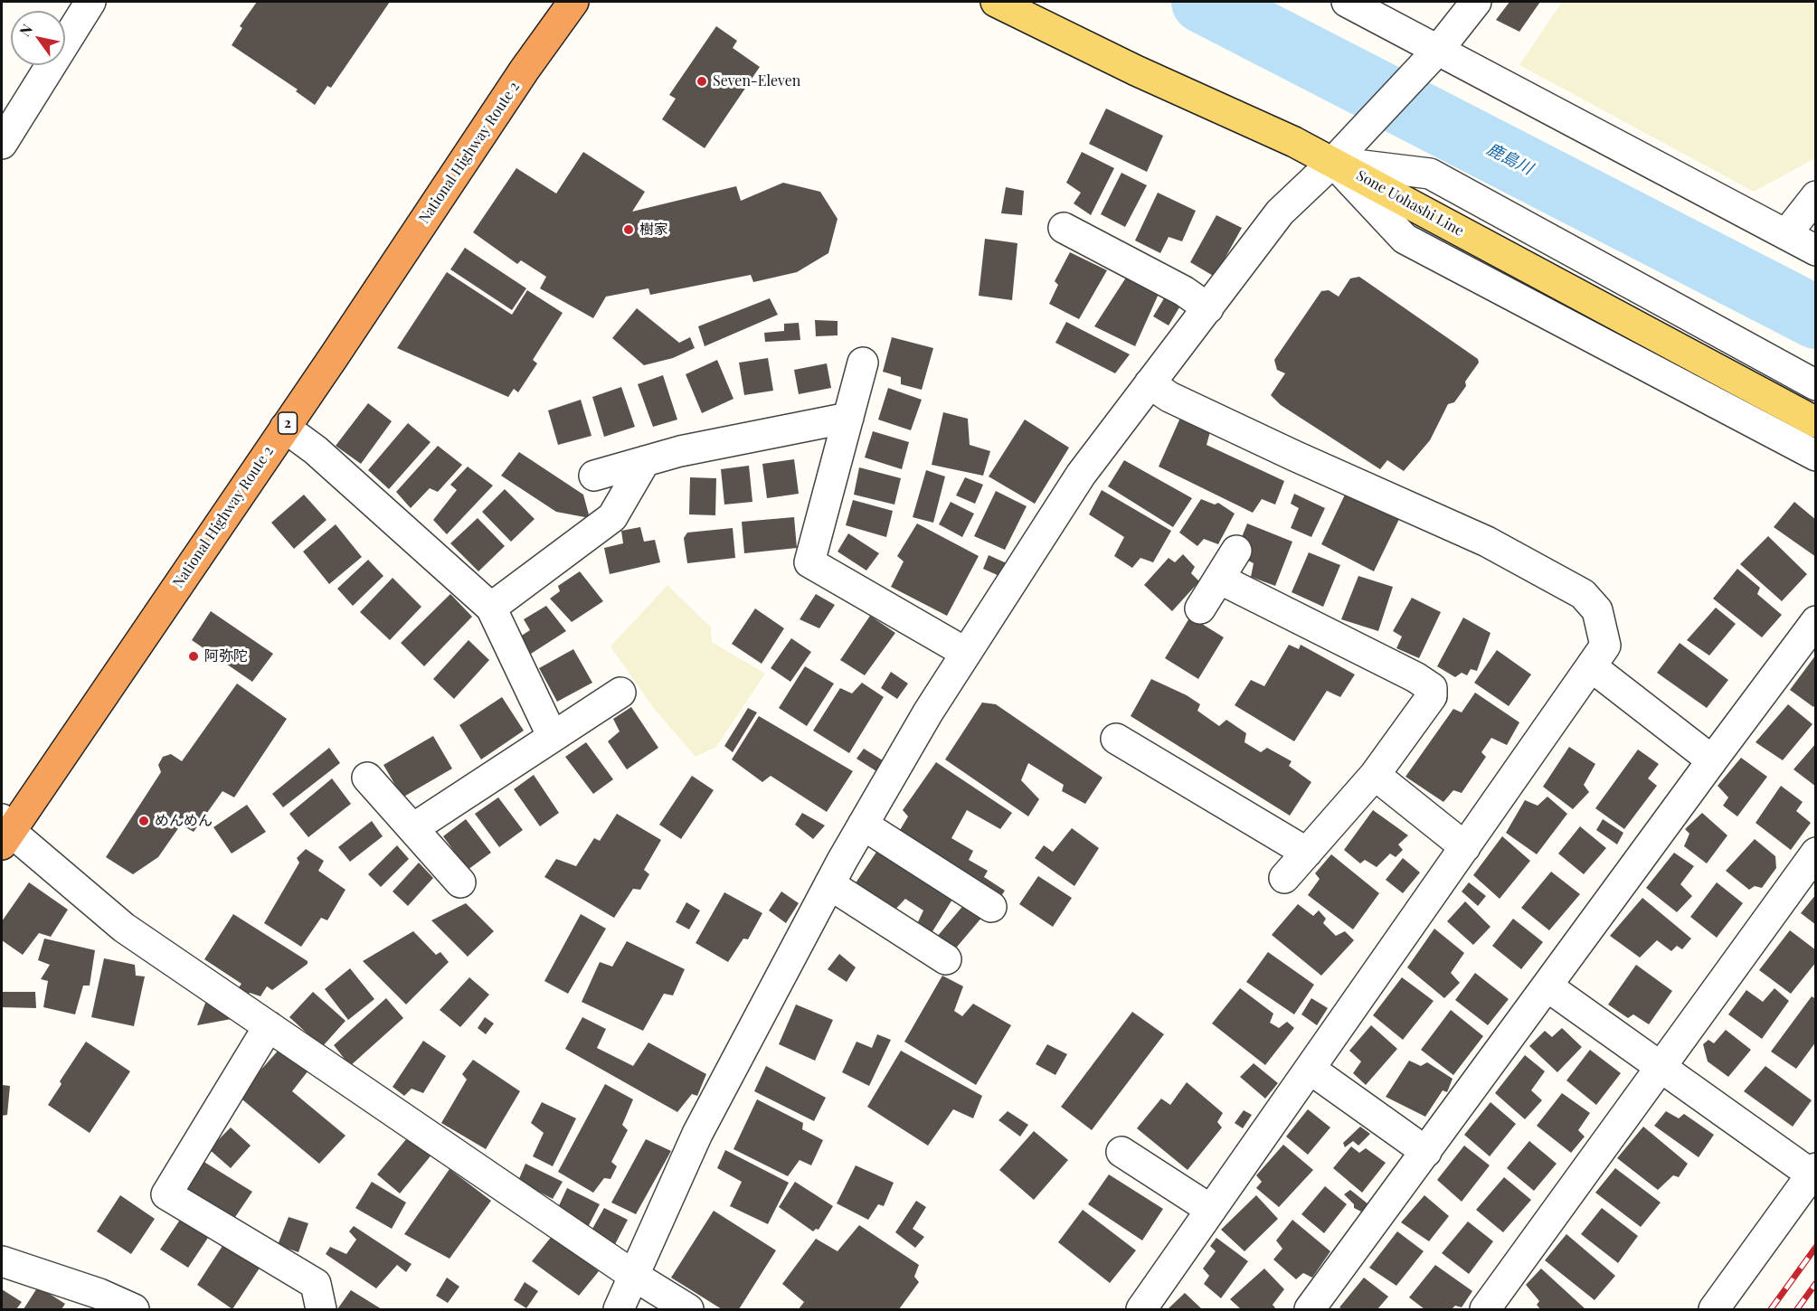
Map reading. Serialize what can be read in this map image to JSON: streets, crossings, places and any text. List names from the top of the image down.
{
  "streets": {
    "highway": ["National Highway Route 2", "2"],
    "main road": ["Sone Uohashi Line"]
  },
  "water": ["鹿島川"],
  "places": [
    "Seven-Eleven",
    "樹家",
    "阿弥陀",
    "めんめん"
  ],
  "north": "top left"
}
